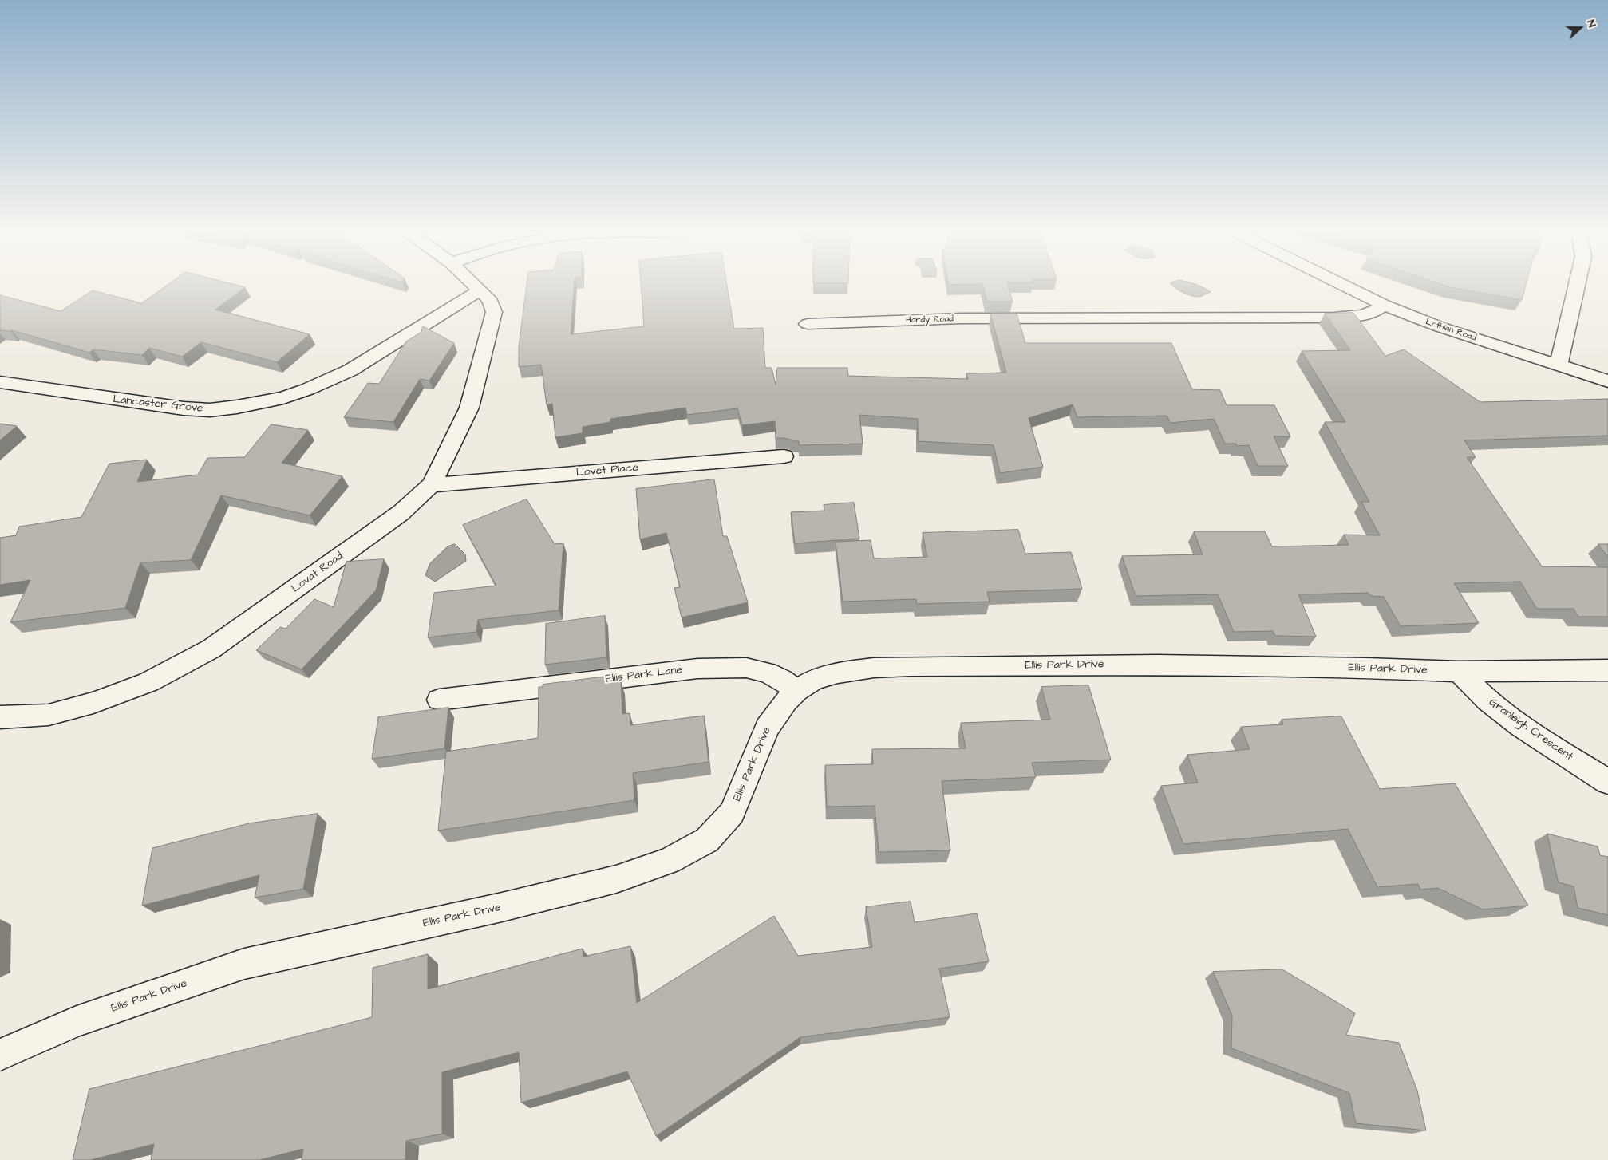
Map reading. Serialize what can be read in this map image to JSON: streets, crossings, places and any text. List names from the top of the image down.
{
  "streets": {
    "street": [
      "Hardy Road",
      "Lothian Road",
      "Lancaster Grove",
      "Lovet Place",
      "Lovat Road",
      "Ellis Park Drive",
      "Ellis Park Lane",
      "Granleigh Crescent"
    ]
  },
  "crossings": [
    ["Hardy Road", "Lothian Road"],
    ["Lancaster Grove", "Lovat Road"],
    ["Lovet Place", "Lovat Road"],
    ["Ellis Park Drive", "Ellis Park Lane"],
    ["Ellis Park Drive", "Granleigh Crescent"]
  ],
  "north": "right"
}
